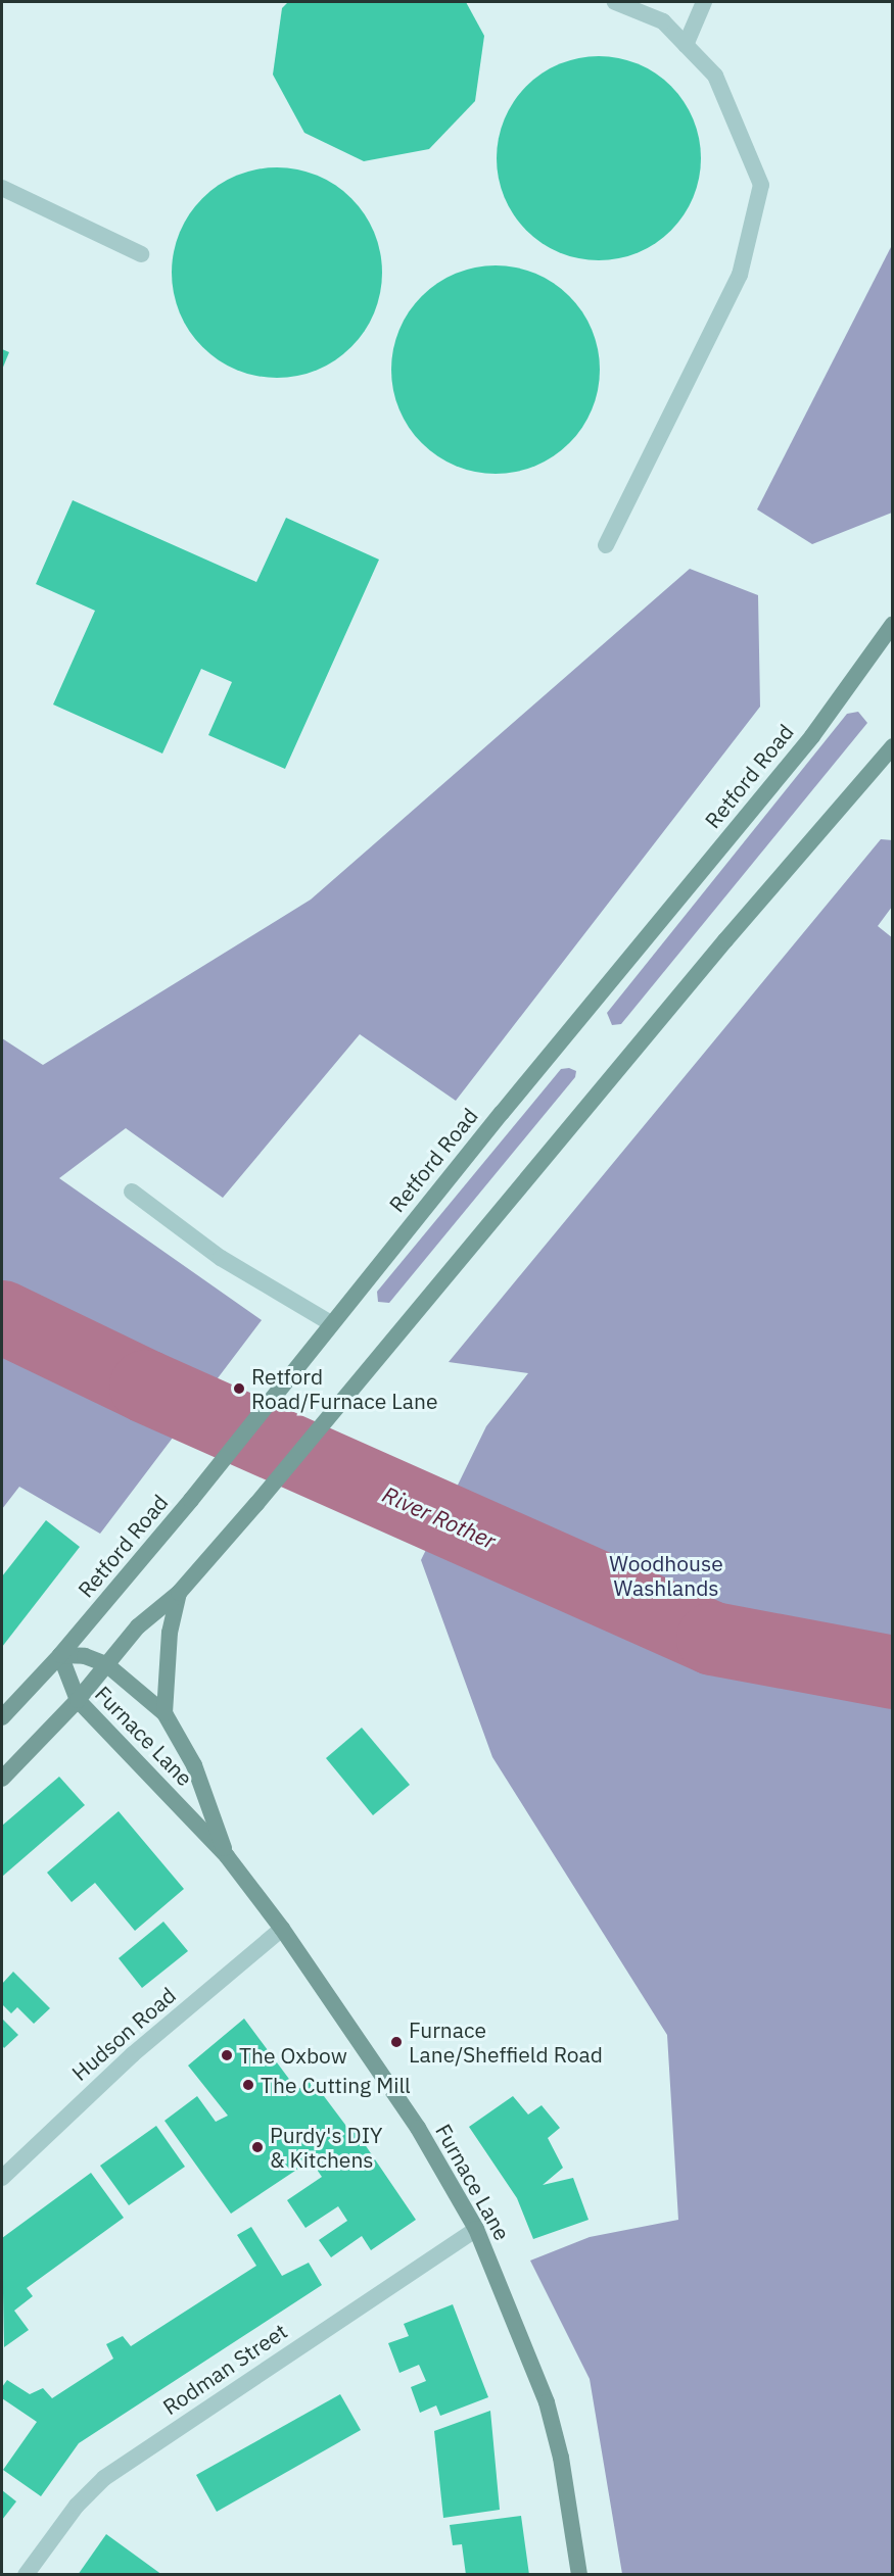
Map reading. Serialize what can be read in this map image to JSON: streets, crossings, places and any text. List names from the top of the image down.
{
  "streets": {
    "main road": ["Retford Road", "Furnace Lane"],
    "street": ["Hudson Road", "Rodman Street"]
  },
  "crossings": [
    ["Retford Road", "Furnace Lane"],
    ["Furnace Lane", "Hudson Road"],
    ["Furnace Lane", "Rodman Street"]
  ],
  "water": ["River Rother"],
  "parks": ["Woodhouse Washlands"],
  "places": [
    "Retford Road/Furnace Lane",
    "Furnace Lane/Sheffield Road",
    "The Oxbow",
    "The Cutting Mill",
    "Purdy's DIY & Kitchens"
  ]
}
